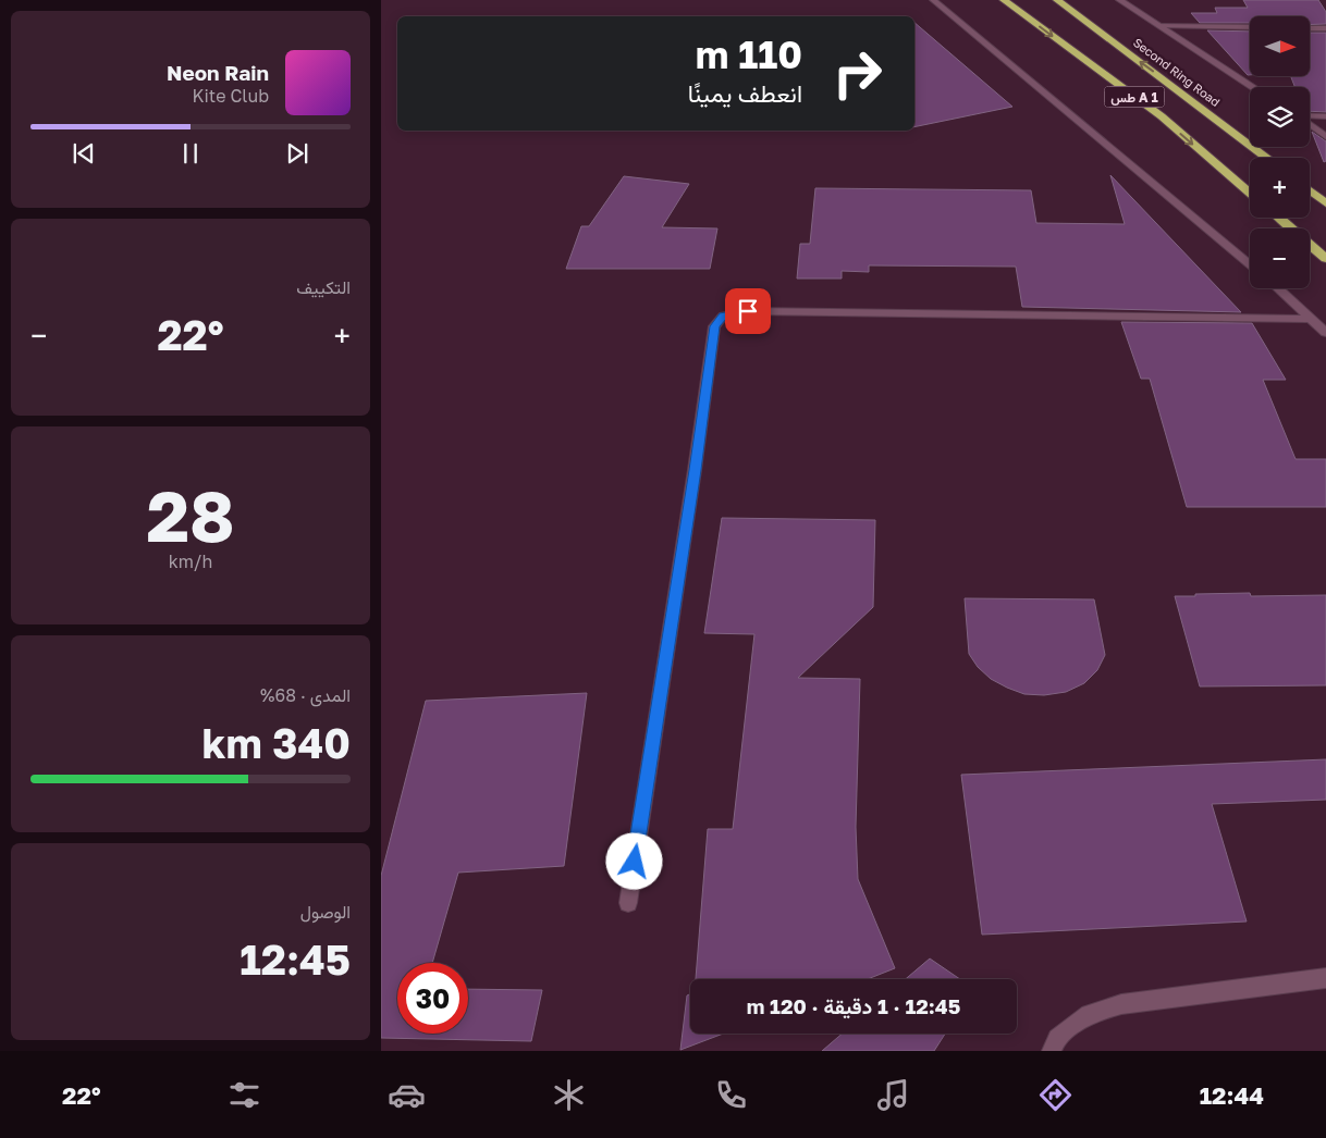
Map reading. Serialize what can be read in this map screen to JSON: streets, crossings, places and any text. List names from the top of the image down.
{
  "streets": {
    "highway": ["Second Ring Road", "طس A 1"]
  },
  "north": "right",
  "page": {
    "map_buttons": ["+", "−"],
    "turn": ["110 m", "انعطف يمينًا"],
    "song": ["Neon Rain", "Kite Club"],
    "tile": [
      "التكييف",
      ["28", "km/h"],
      ["المدى · 68%", "340 km"],
      ["الوصول", "12:45"]
    ],
    "heat": ["−", "22°", "+"],
    "limit": "30",
    "trip": "12:45 · 1 دقيقة · 120 m",
    "tabs": ["12:44", "22°"]
  }
}
